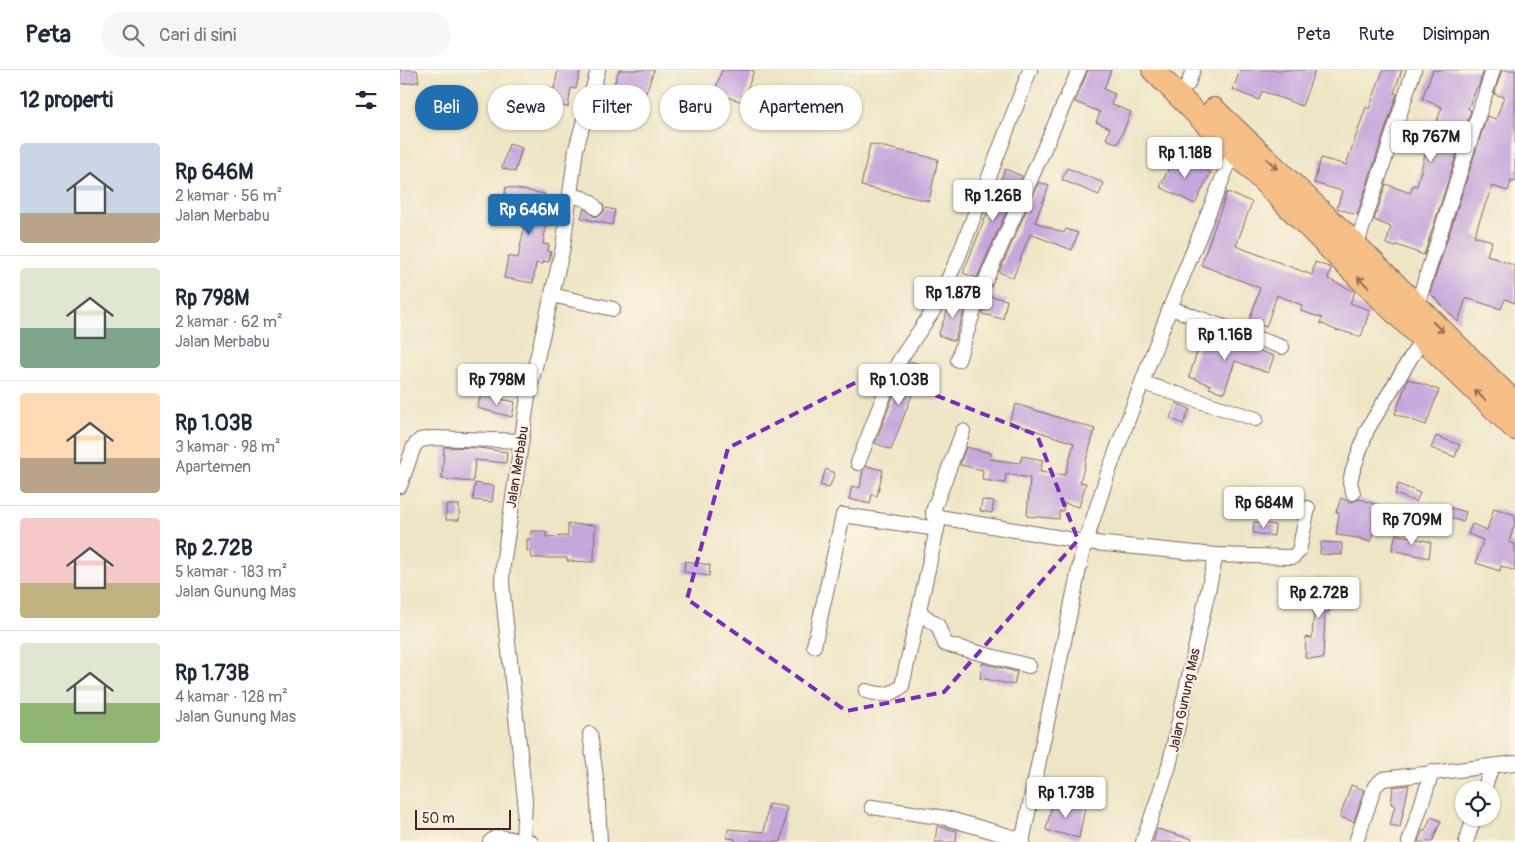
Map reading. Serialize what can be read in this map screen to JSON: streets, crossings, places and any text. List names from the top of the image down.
{
  "streets": {
    "street": ["Jalan Merbabu", "Jalan Gunung Mas"]
  },
  "scale_bar": "50 m",
  "page": {
    "header": "Peta",
    "search": "Cari di sini",
    "nav": ["Peta", "Rute", "Disimpan"],
    "heading": "12 properti",
    "chip": [
      "Beli",
      "Sewa",
      "Filter",
      "Baru",
      "Apartemen"
    ],
    "price": [
      "Rp 767M",
      "Rp 1.18B",
      "Rp 1.26B",
      "Rp 646M",
      "Rp 1.87B",
      "Rp 1.16B",
      "Rp 798M",
      "Rp 1.03B",
      "Rp 684M",
      "Rp 709M",
      "Rp 2.72B",
      "Rp 1.73B"
    ],
    "list": [
      {
        "name": "Rp 646M",
        "note": "2 kamar · 56 m² · Jalan Merbabu"
      },
      {
        "name": "Rp 798M",
        "note": "2 kamar · 62 m² · Jalan Merbabu"
      },
      {
        "name": "Rp 1.03B",
        "note": "3 kamar · 98 m² · Apartemen"
      },
      {
        "name": "Rp 2.72B",
        "note": "5 kamar · 183 m² · Jalan Gunung Mas"
      },
      {
        "name": "Rp 1.73B",
        "note": "4 kamar · 128 m² · Jalan Gunung Mas"
      }
    ],
    "scale": "50 m"
  }
}
